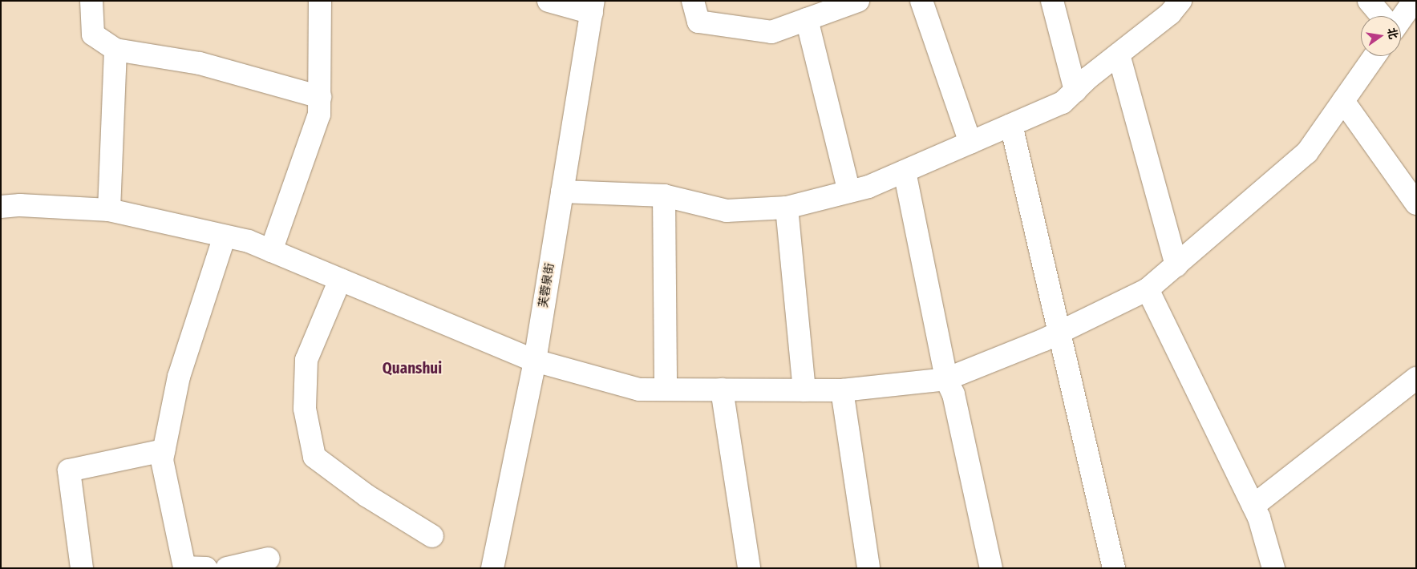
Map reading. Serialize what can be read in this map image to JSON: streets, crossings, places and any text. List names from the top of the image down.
{
  "streets": {
    "street": ["芙蓉泉街"]
  },
  "districts": ["Quanshui"],
  "north": "right"
}
